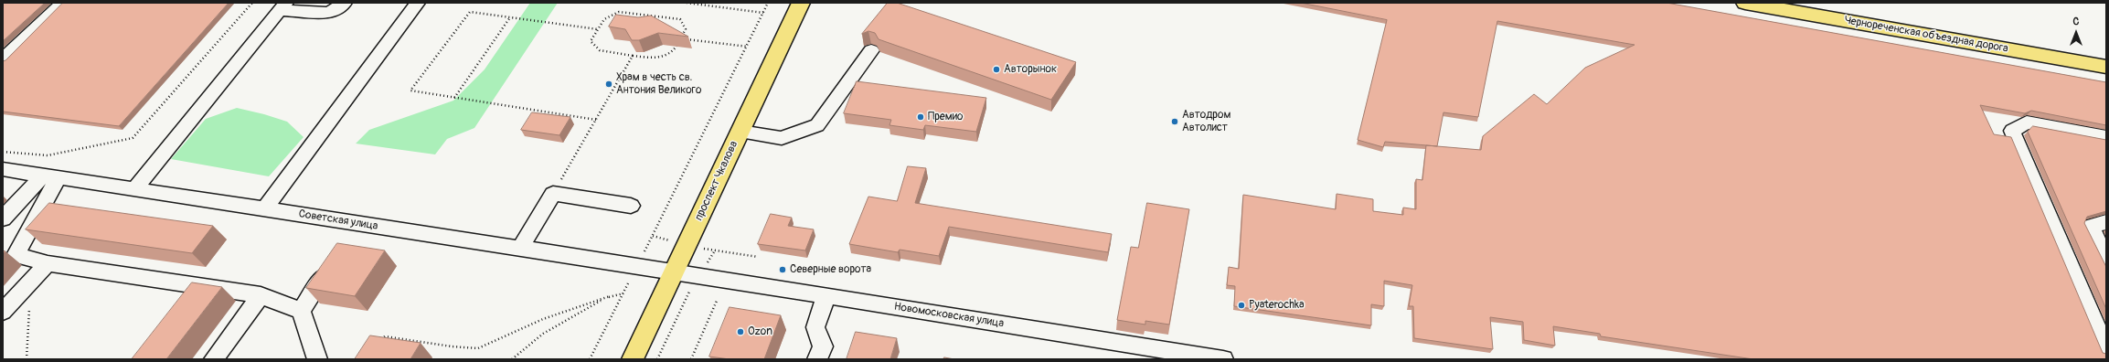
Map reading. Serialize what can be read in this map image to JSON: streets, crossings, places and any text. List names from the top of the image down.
{
  "streets": {
    "main road": ["Чернореченская объездная дорога", "проспект Чкалова"],
    "street": ["Советская улица", "Новомосковская улица"]
  },
  "crossings": [
    ["проспект Чкалова", "Советская улица"],
    ["проспект Чкалова", "Новомосковская улица"],
    ["Советская улица", "Новомосковская улица"]
  ],
  "places": [
    "Авторынок",
    "Храм в честь св. Антония Великого",
    "Премио",
    "Автодром Автолист",
    "Северные ворота",
    "Pyaterochka",
    "Ozon"
  ],
  "north": "top"
}
